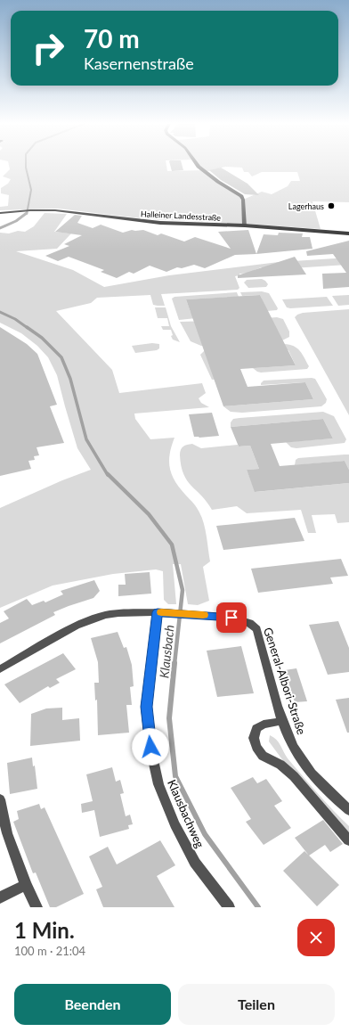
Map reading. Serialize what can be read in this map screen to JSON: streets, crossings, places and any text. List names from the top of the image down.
{
  "streets": {
    "main road": ["Halleiner Landesstraße"],
    "street": ["General-Albori-Straße", "Klausbachweg"]
  },
  "crossings": [
    ["General-Albori-Straße", "Klausbachweg"]
  ],
  "water": ["Klausbach"],
  "places": ["Lagerhaus"],
  "page": {
    "turn": ["70 m", "Kasernenstraße"],
    "heading": ["1 Min.", "100 m · 21:04"],
    "buttons": ["Beenden", "Teilen"]
  }
}
